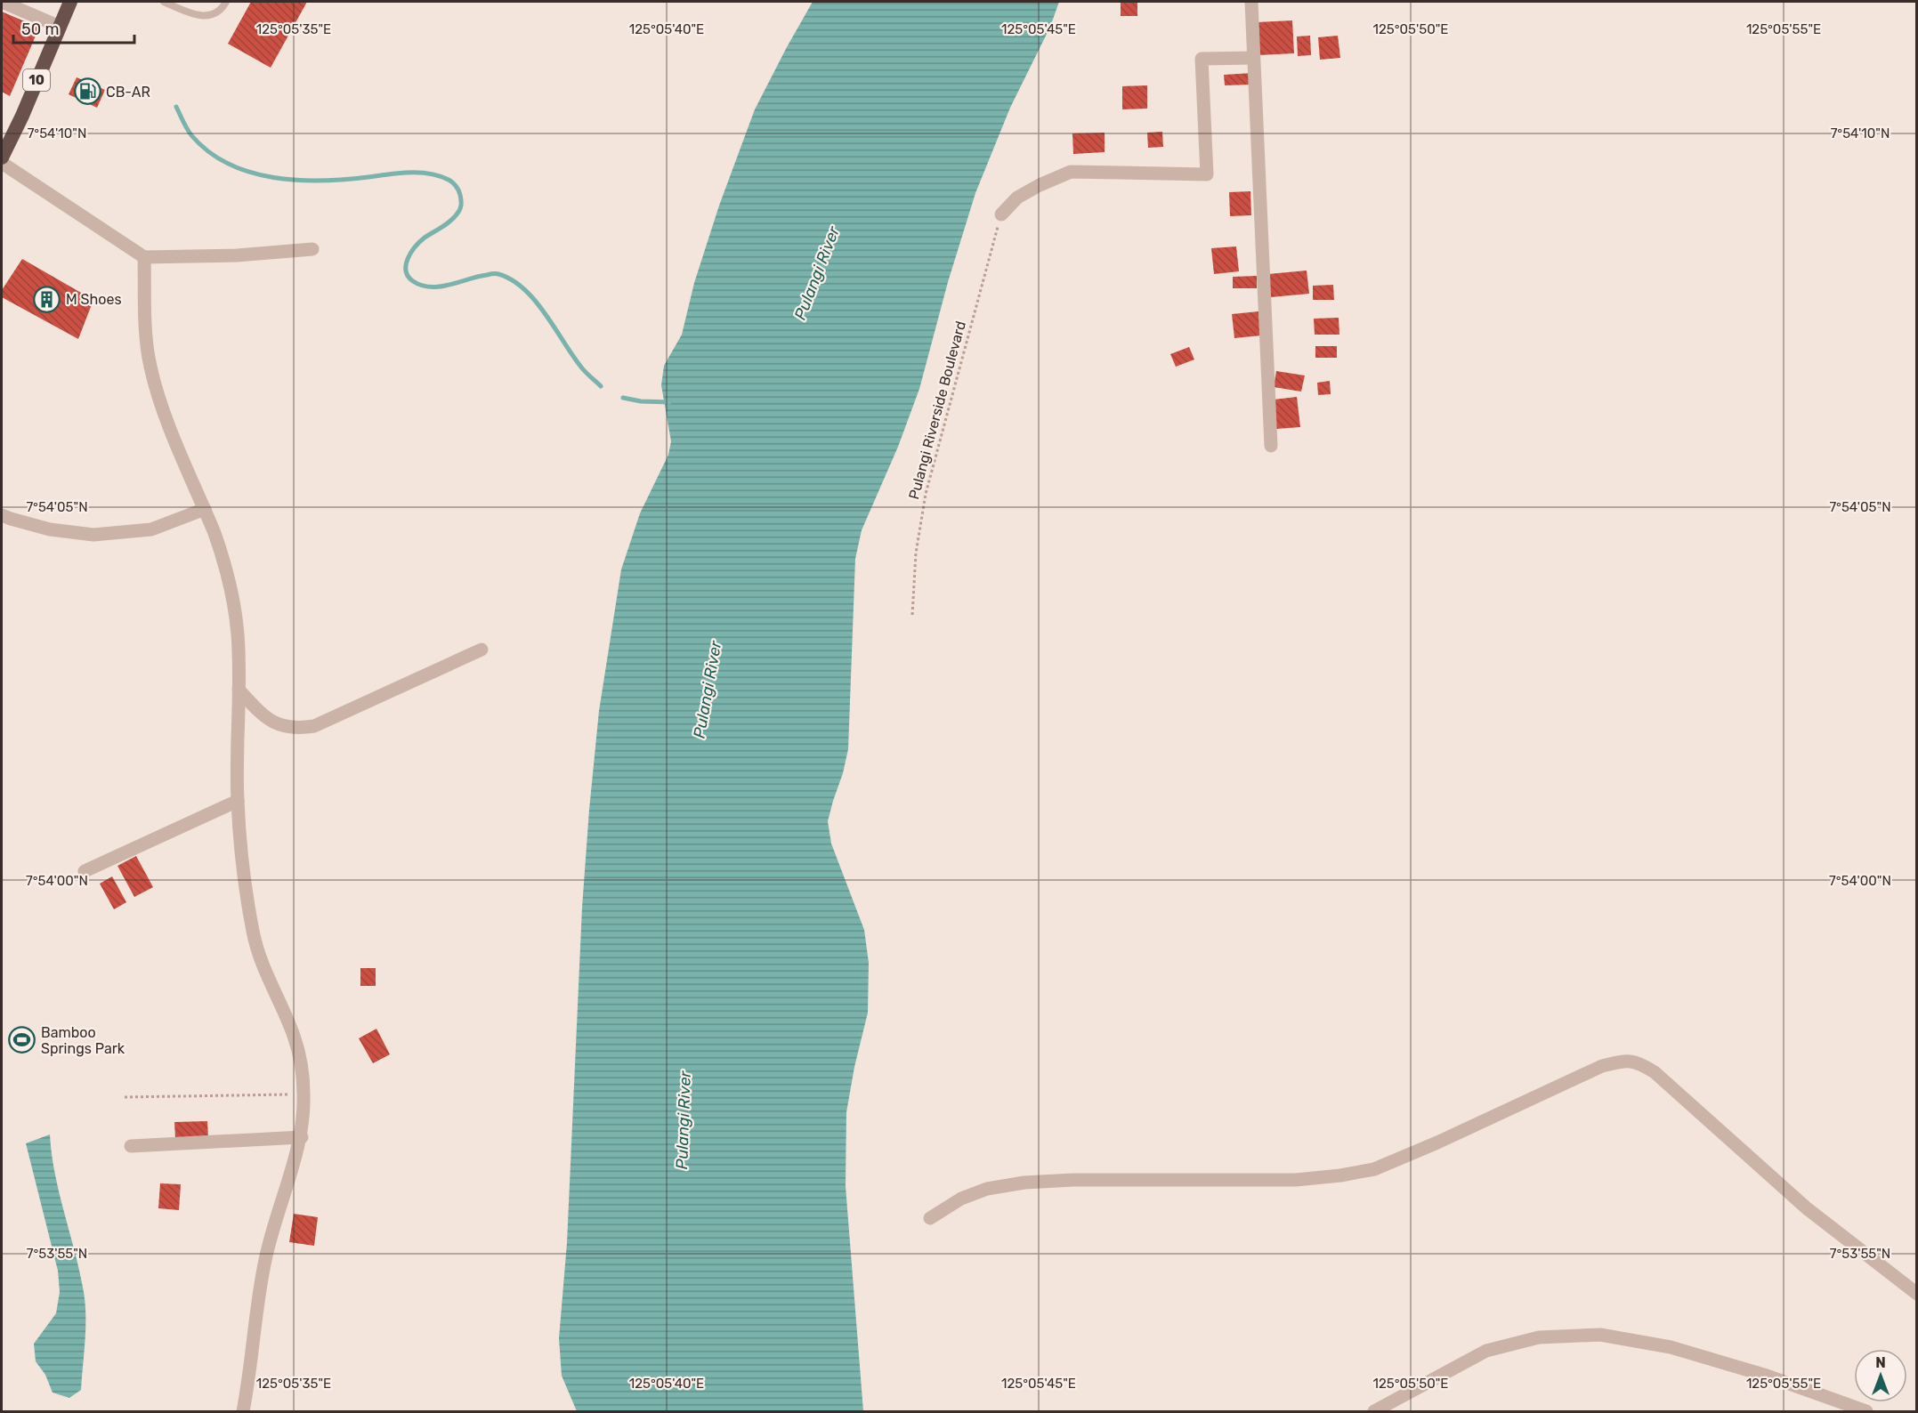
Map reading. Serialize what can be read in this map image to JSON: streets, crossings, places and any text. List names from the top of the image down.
{
  "streets": {
    "highway": ["10"],
    "path": ["Pulangi Riverside Boulevard"]
  },
  "water": ["Pulangi River"],
  "places": {
    "fuel station": ["CB-AR"],
    "building": ["M Shoes"],
    "sports": ["Bamboo Springs Park"]
  },
  "scale_bar": "50 m",
  "north": "top",
  "coordinates": [
    "125°05'35\"E",
    "125°05'40\"E",
    "125°05'45\"E",
    "125°05'50\"E",
    "125°05'55\"E",
    "7°54'10\"N",
    "7°54'05\"N",
    "7°54'00\"N",
    "7°53'55\"N"
  ]
}
